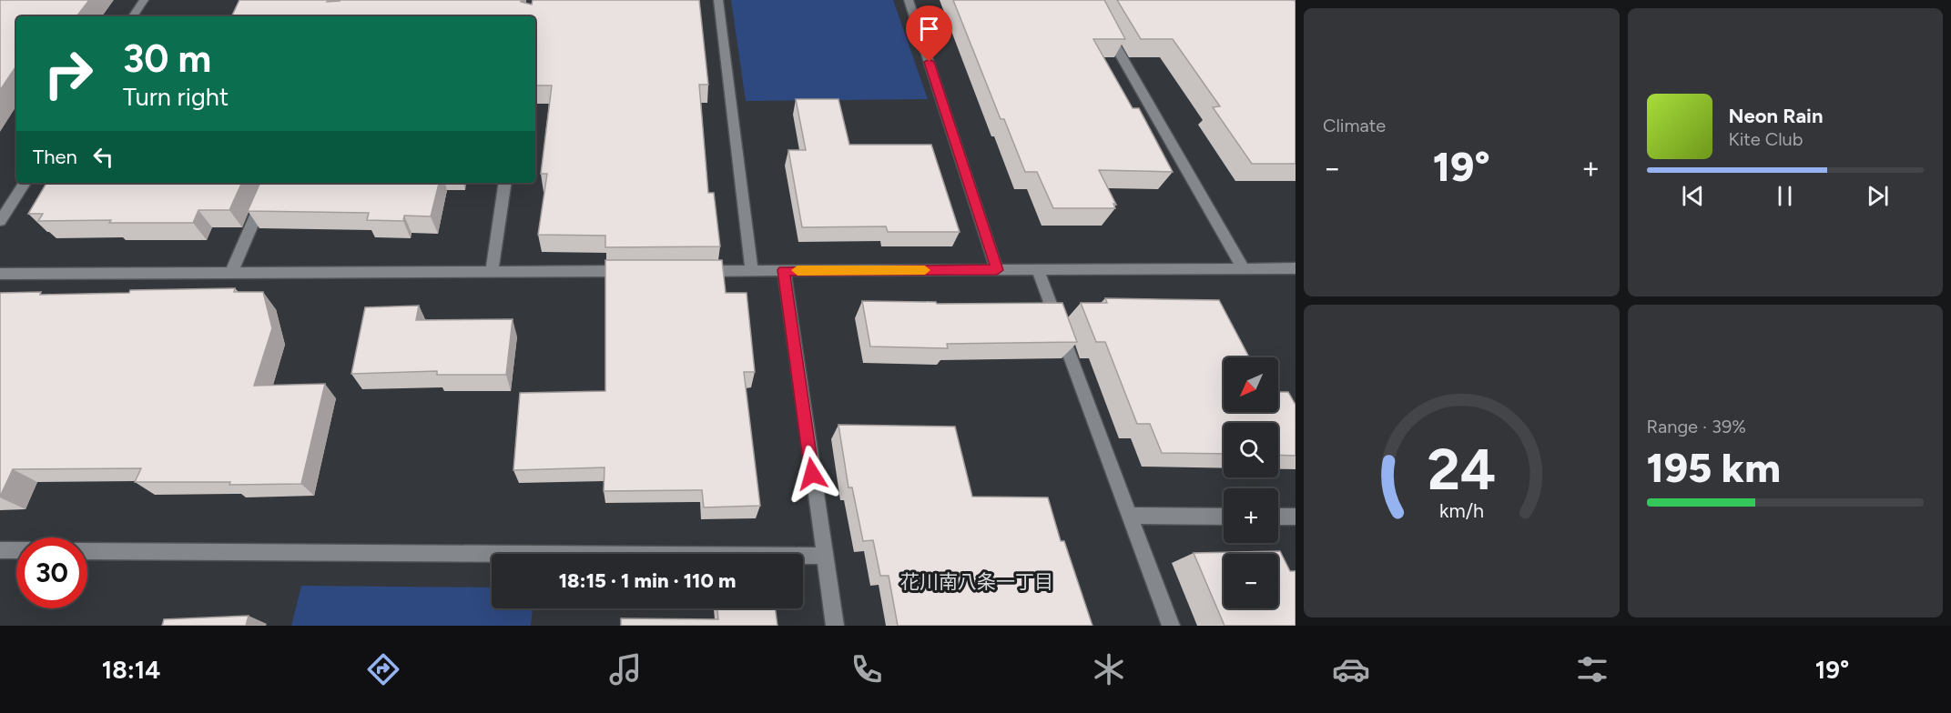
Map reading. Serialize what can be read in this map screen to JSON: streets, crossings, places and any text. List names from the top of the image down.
{
  "districts": ["花川南八条一丁目"],
  "north": "bottom left",
  "page": {
    "tile": [
      "Climate",
      ["Range · 39%", "195 km"]
    ],
    "turn": ["30 m", "Turn right"],
    "song": ["Neon Rain", "Kite Club"],
    "then": "Then",
    "heat": ["−", "19°", "+"],
    "map_buttons": ["+", "−"],
    "limit": "30",
    "trip": "18:15 · 1 min · 110 m",
    "tabs": ["18:14", "19°"],
    "gauge": ["24", "km/h"]
  }
}
